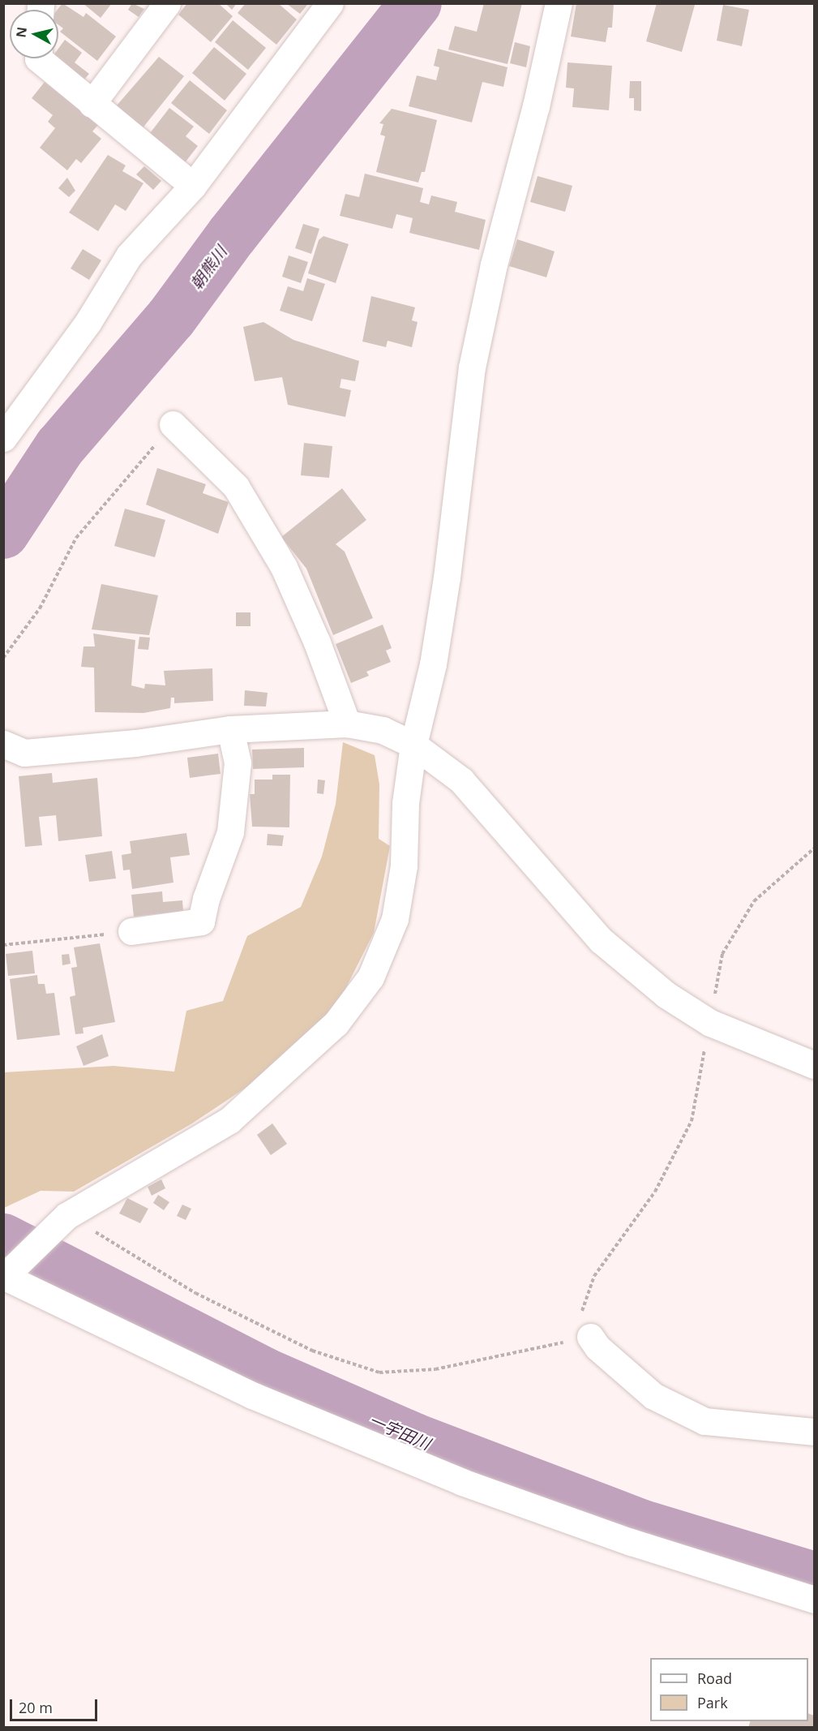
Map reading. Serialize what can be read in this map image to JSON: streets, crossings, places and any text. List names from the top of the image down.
{
  "water": ["朝熊川", "一宇田川"],
  "legend": ["Road", "Park"],
  "scale_bar": "20 m",
  "north": "left"
}
